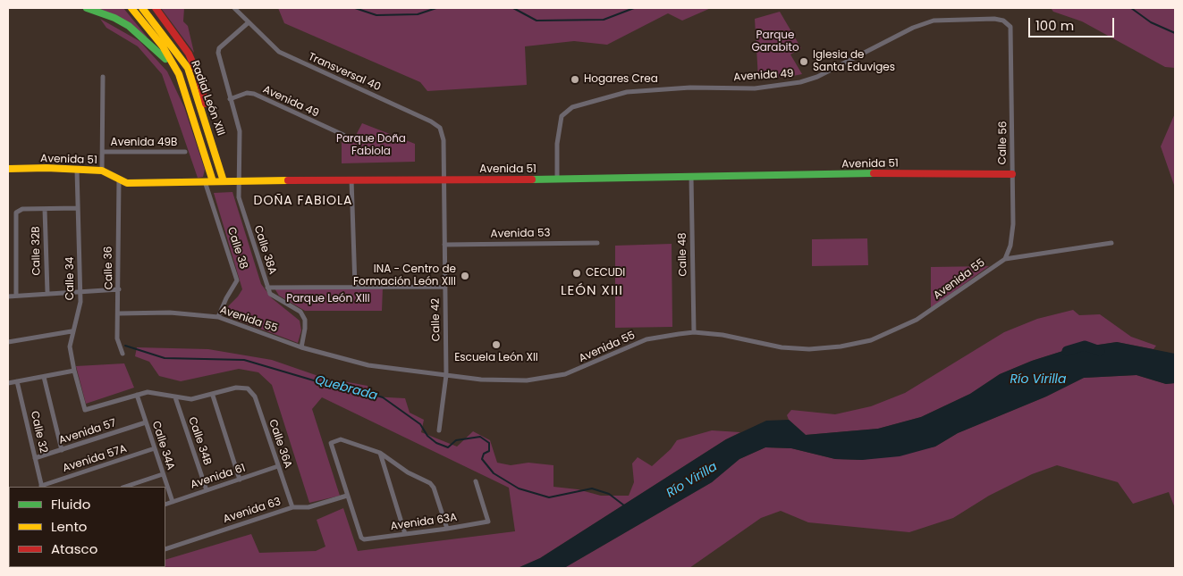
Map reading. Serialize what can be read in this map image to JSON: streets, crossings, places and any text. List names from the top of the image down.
{
  "streets": {
    "main road": ["Radial León XIII", "Avenida 51"],
    "street": [
      "Transversal 40",
      "Avenida 49",
      "Avenida 49B",
      "Calle 56",
      "Avenida 53",
      "Calle 38",
      "Calle 38A",
      "Calle 32B",
      "Calle 48",
      "Calle 36",
      "Calle 34",
      "Avenida 55",
      "Calle 42",
      "Calle 32",
      "Avenida 57",
      "Calle 34B",
      "Calle 36A",
      "Calle 34A",
      "Avenida 57A",
      "Avenida 61",
      "Avenida 63",
      "Avenida 63A"
    ]
  },
  "crossings": [
    ["Transversal 40", "Calle 38A"],
    ["Transversal 40", "Calle 42"],
    ["Avenida 49", "Calle 56"],
    ["Avenida 49", "Avenida 51"],
    ["Avenida 49", "Calle 38A"],
    ["Radial León XIII", "Avenida 51"],
    ["Calle 56", "Avenida 51"],
    ["Calle 56", "Avenida 55"],
    ["Avenida 51", "Calle 38"],
    ["Avenida 51", "Calle 38A"],
    ["Avenida 51", "Calle 48"],
    ["Avenida 51", "Calle 36"],
    ["Avenida 51", "Calle 34"],
    ["Avenida 51", "Calle 42"],
    ["Avenida 53", "Calle 42"],
    ["Calle 38", "Avenida 55"],
    ["Calle 38A", "Avenida 55"],
    ["Calle 48", "Avenida 55"],
    ["Calle 36", "Avenida 55"],
    ["Calle 34", "Calle 34A"],
    ["Avenida 55", "Calle 42"],
    ["Calle 32", "Avenida 57"],
    ["Calle 32", "Avenida 57A"],
    ["Avenida 57", "Calle 34A"],
    ["Calle 34B", "Avenida 61"],
    ["Calle 36A", "Avenida 61"],
    ["Calle 36A", "Avenida 63"],
    ["Calle 34A", "Avenida 57A"],
    ["Calle 34A", "Avenida 61"],
    ["Avenida 63", "Avenida 63A"]
  ],
  "districts": ["DOÑA FABIOLA", "LEÓN XIII"],
  "water": ["Río Virilla", "Quebrada"],
  "parks": ["Parque Garabito", "Parque Doña Fabiola", "Parque León XIII"],
  "places": [
    "Iglesia de Santa Eduviges",
    "Hogares Crea",
    "CECUDI",
    "INA - Centro de Formación León XIII",
    "Escuela León XII"
  ],
  "legend": ["Fluido", "Lento", "Atasco"],
  "scale_bar": "100 m"
}
